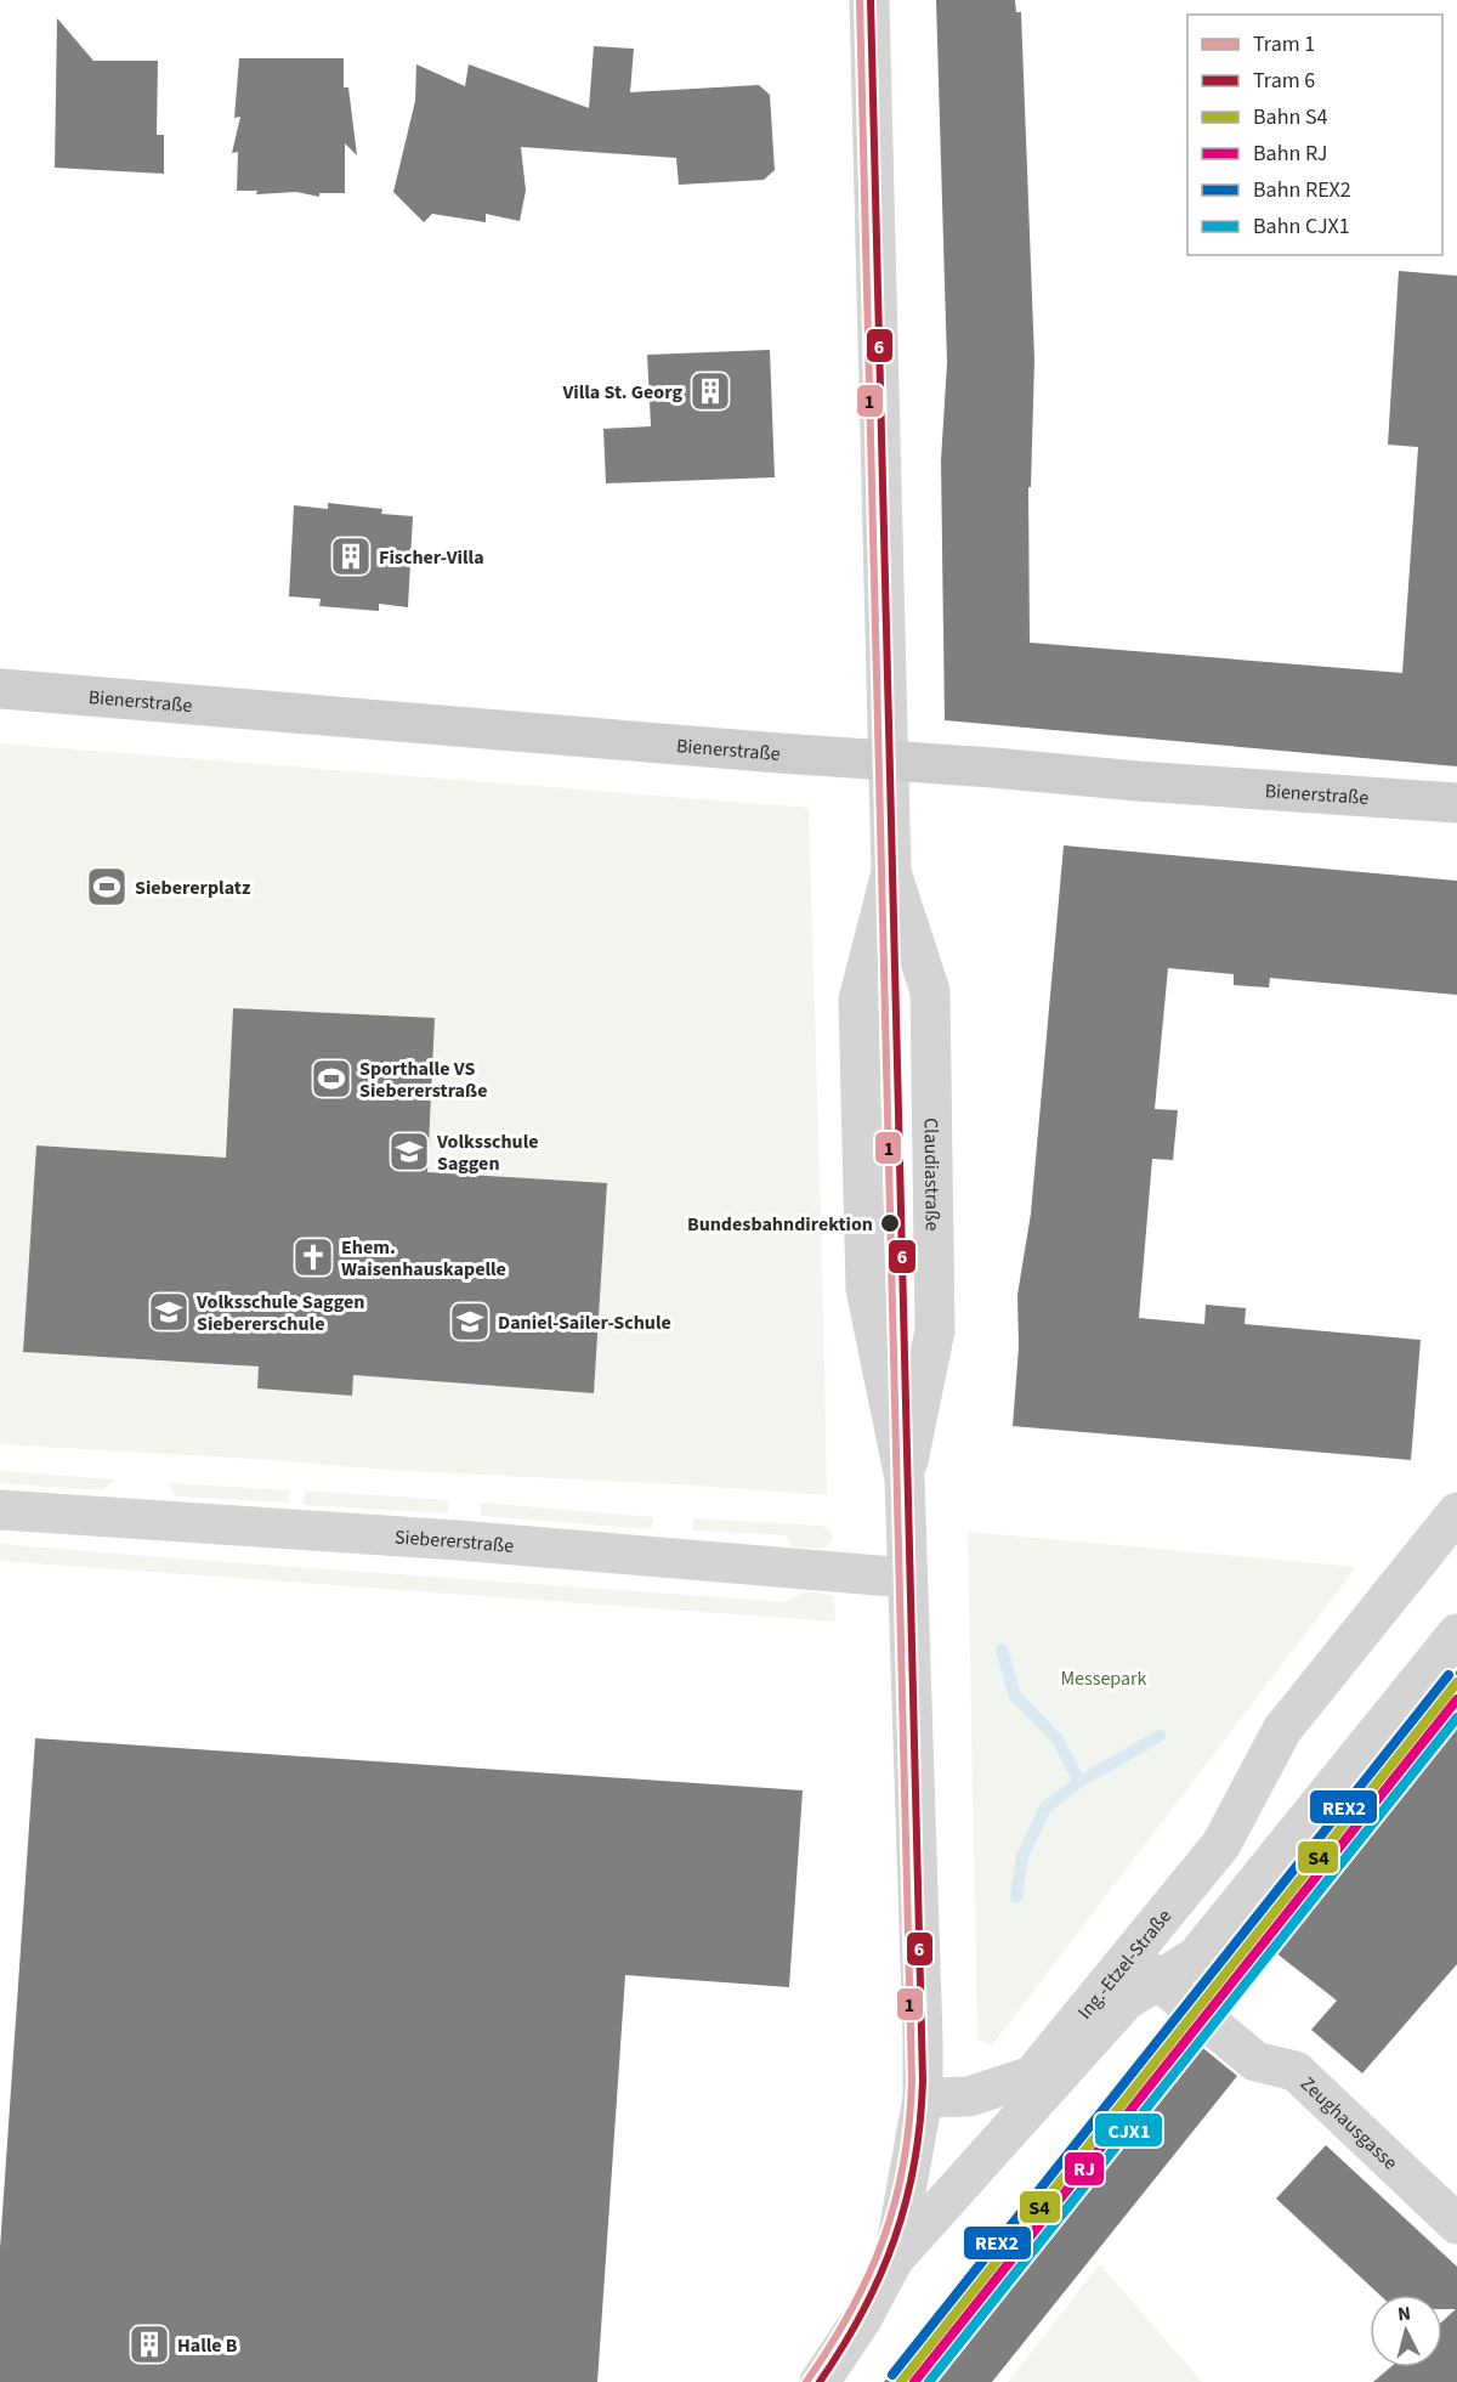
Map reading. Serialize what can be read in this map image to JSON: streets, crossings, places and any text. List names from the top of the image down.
{
  "streets": {
    "street": [
      "Bienerstraße",
      "Claudiastraße",
      "Siebererstraße",
      "Ing.-Etzel-Straße",
      "Zeughausgasse"
    ]
  },
  "crossings": [
    ["Bienerstraße", "Claudiastraße"],
    ["Claudiastraße", "Siebererstraße"],
    ["Claudiastraße", "Ing.-Etzel-Straße"],
    ["Ing.-Etzel-Straße", "Zeughausgasse"]
  ],
  "parks": ["Messepark"],
  "places": {
    "building": ["Villa St. Georg", "Fischer-Villa", "Halle B"],
    "sports": ["Siebererplatz", "Sporthalle VS Siebererstraße"],
    "school or university": ["Volksschule Saggen", "Volksschule Saggen Siebererschule", "Daniel-Sailer-Schule"],
    "other": ["Bundesbahndirektion"],
    "church": ["Ehem. Waisenhauskapelle"]
  },
  "lines": [
    "tram line 1",
    "tram line 6",
    "rail line REX2",
    "rail line S4",
    "rail line RJ",
    "rail line CJX1"
  ],
  "legend": [
    "Tram 1",
    "Tram 6",
    "Bahn S4",
    "Bahn RJ",
    "Bahn REX2",
    "Bahn CJX1"
  ],
  "north": "top"
}
